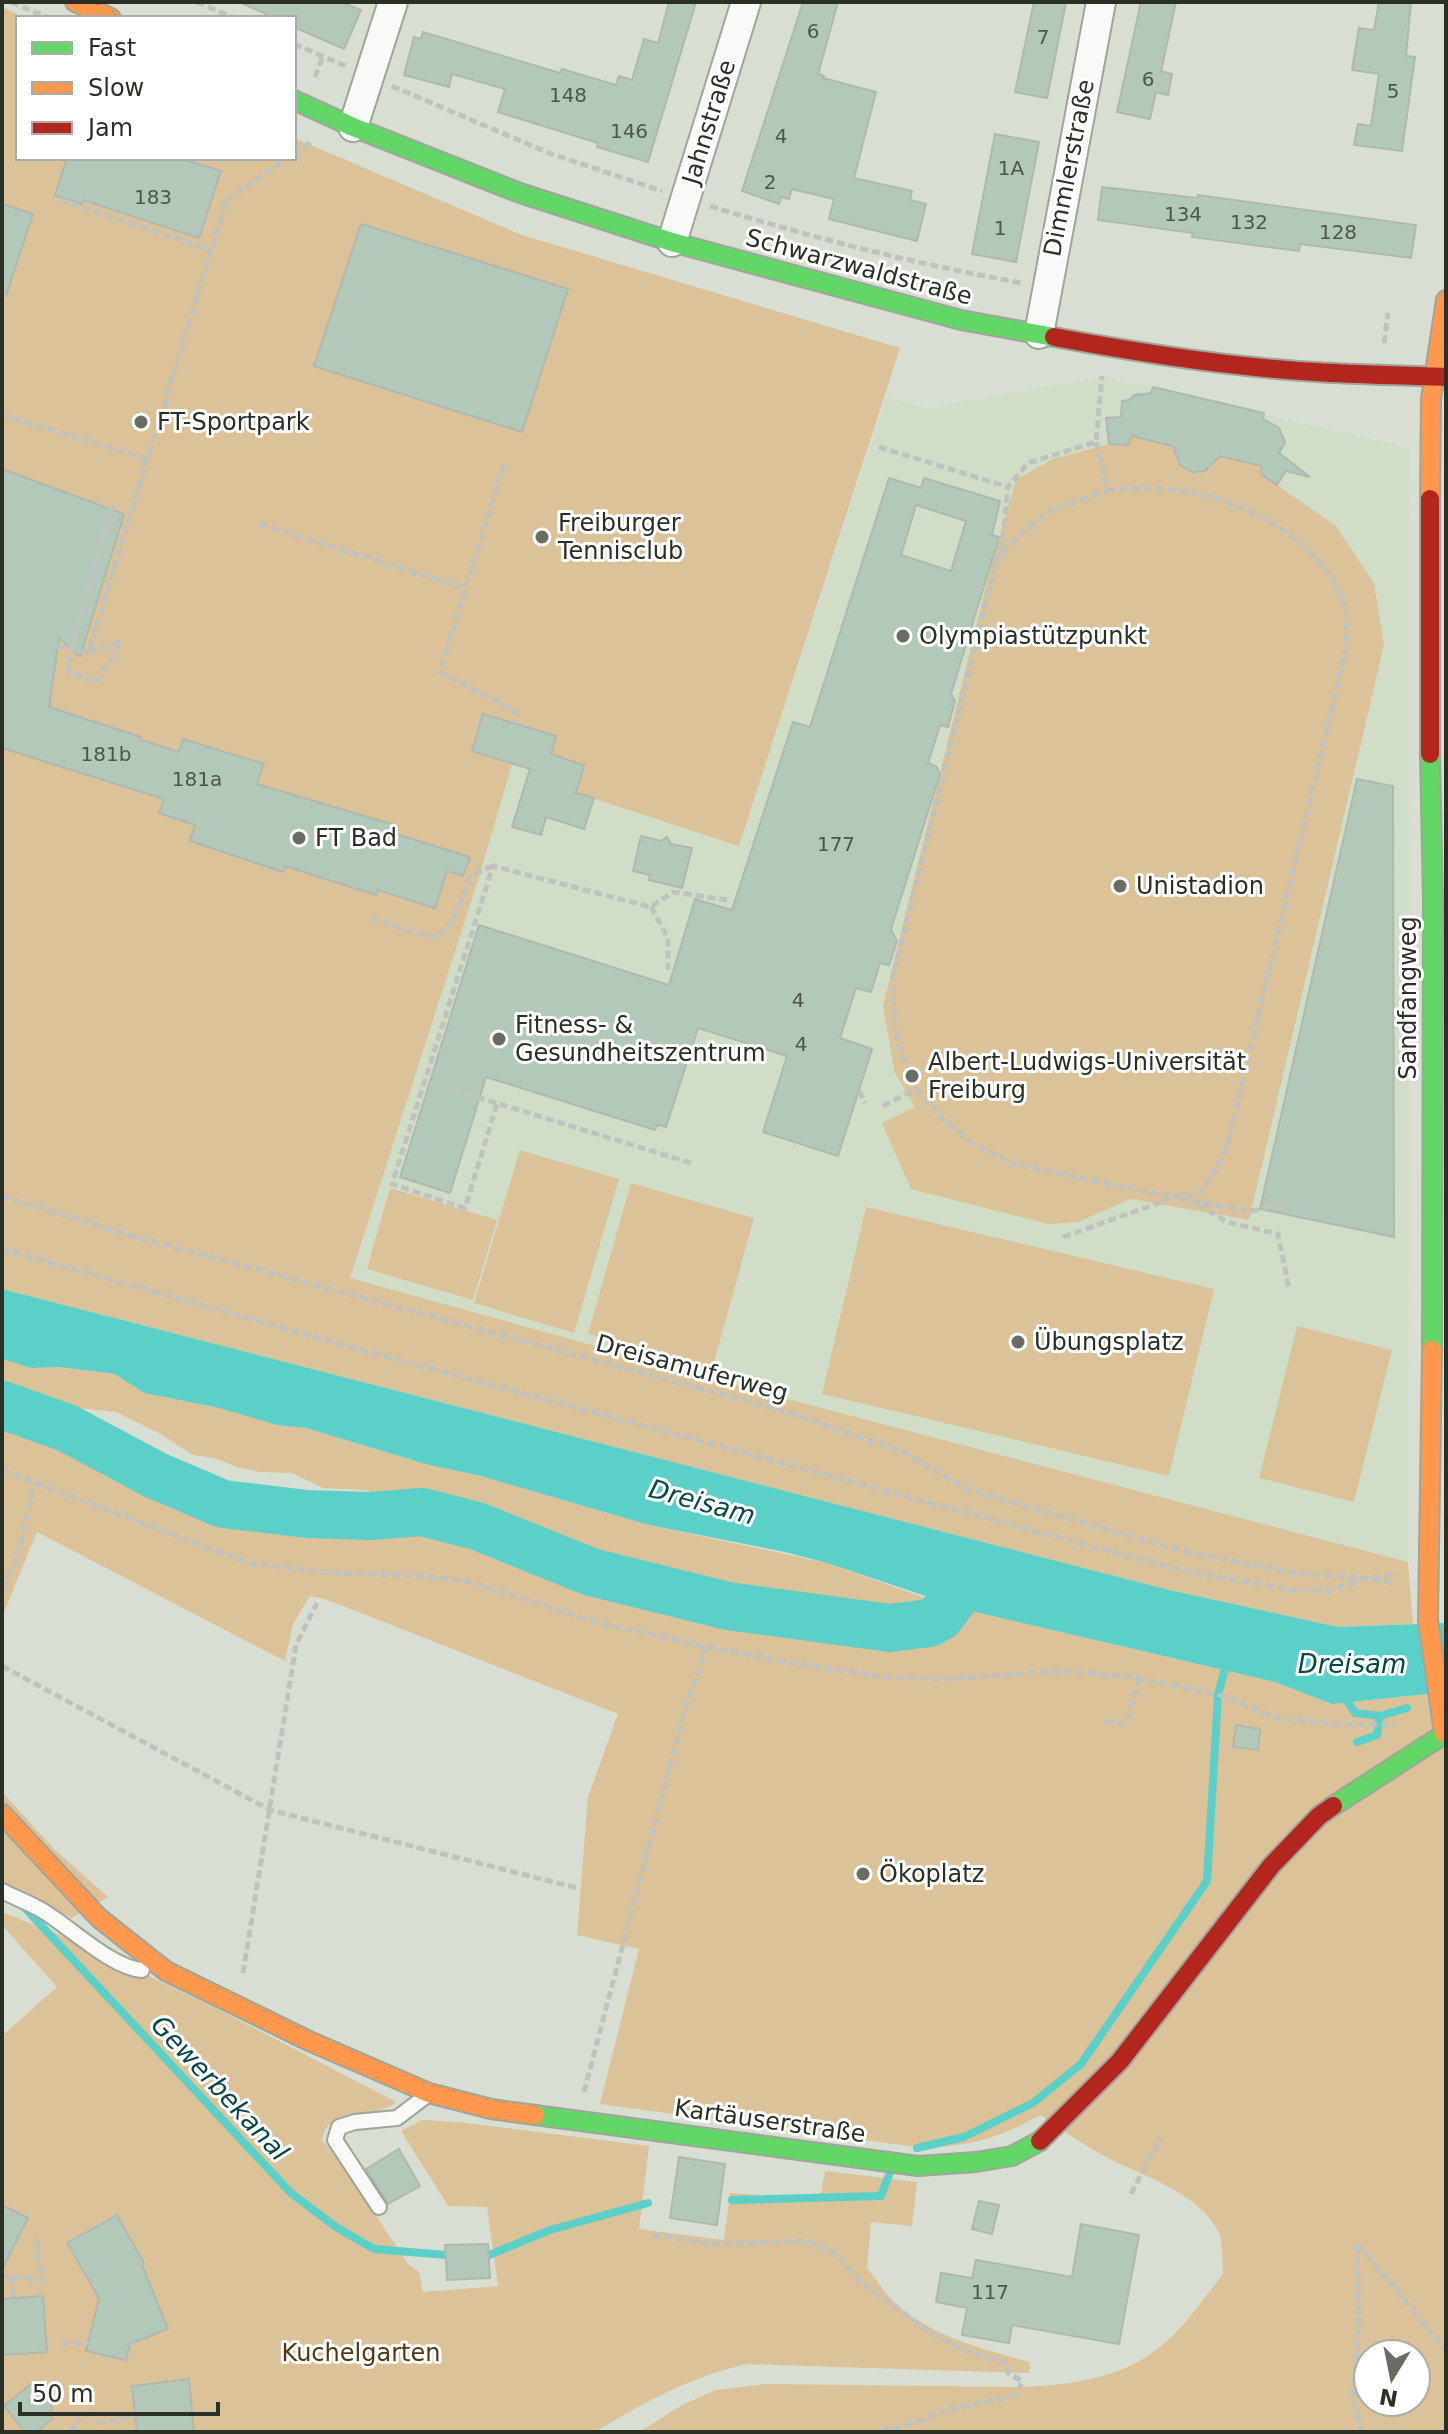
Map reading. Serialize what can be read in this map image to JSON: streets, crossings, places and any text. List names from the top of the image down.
{
  "streets": {
    "street": [
      "Jahnstraße",
      "Dimmlerstraße",
      "Schwarzwaldstraße",
      "Sandfangweg",
      "Kartäuserstraße"
    ],
    "path": ["Dreisamuferweg"]
  },
  "crossings": [
    ["Jahnstraße", "Schwarzwaldstraße"],
    ["Dimmlerstraße", "Schwarzwaldstraße"],
    ["Schwarzwaldstraße", "Sandfangweg"],
    ["Sandfangweg", "Kartäuserstraße"]
  ],
  "water": ["Dreisam", "Gewerbekanal"],
  "parks": ["Kuchelgarten"],
  "places": [
    "FT-Sportpark",
    "Freiburger Tennisclub",
    "Olympiastützpunkt",
    "FT Bad",
    "Unistadion",
    "Fitness- & Gesundheitszentrum",
    "Albert-Ludwigs-Universität Freiburg",
    "Übungsplatz",
    "Ökoplatz"
  ],
  "house_numbers": [
    "6",
    "7",
    "6",
    "5",
    "148",
    "146",
    "4",
    "1A",
    "2",
    "183",
    "134",
    "132",
    "1",
    "128",
    "181b",
    "181a",
    "177",
    "4",
    "4",
    "117"
  ],
  "legend": ["Fast", "Slow", "Jam"],
  "scale_bar": "50 m",
  "north": "bottom"
}
